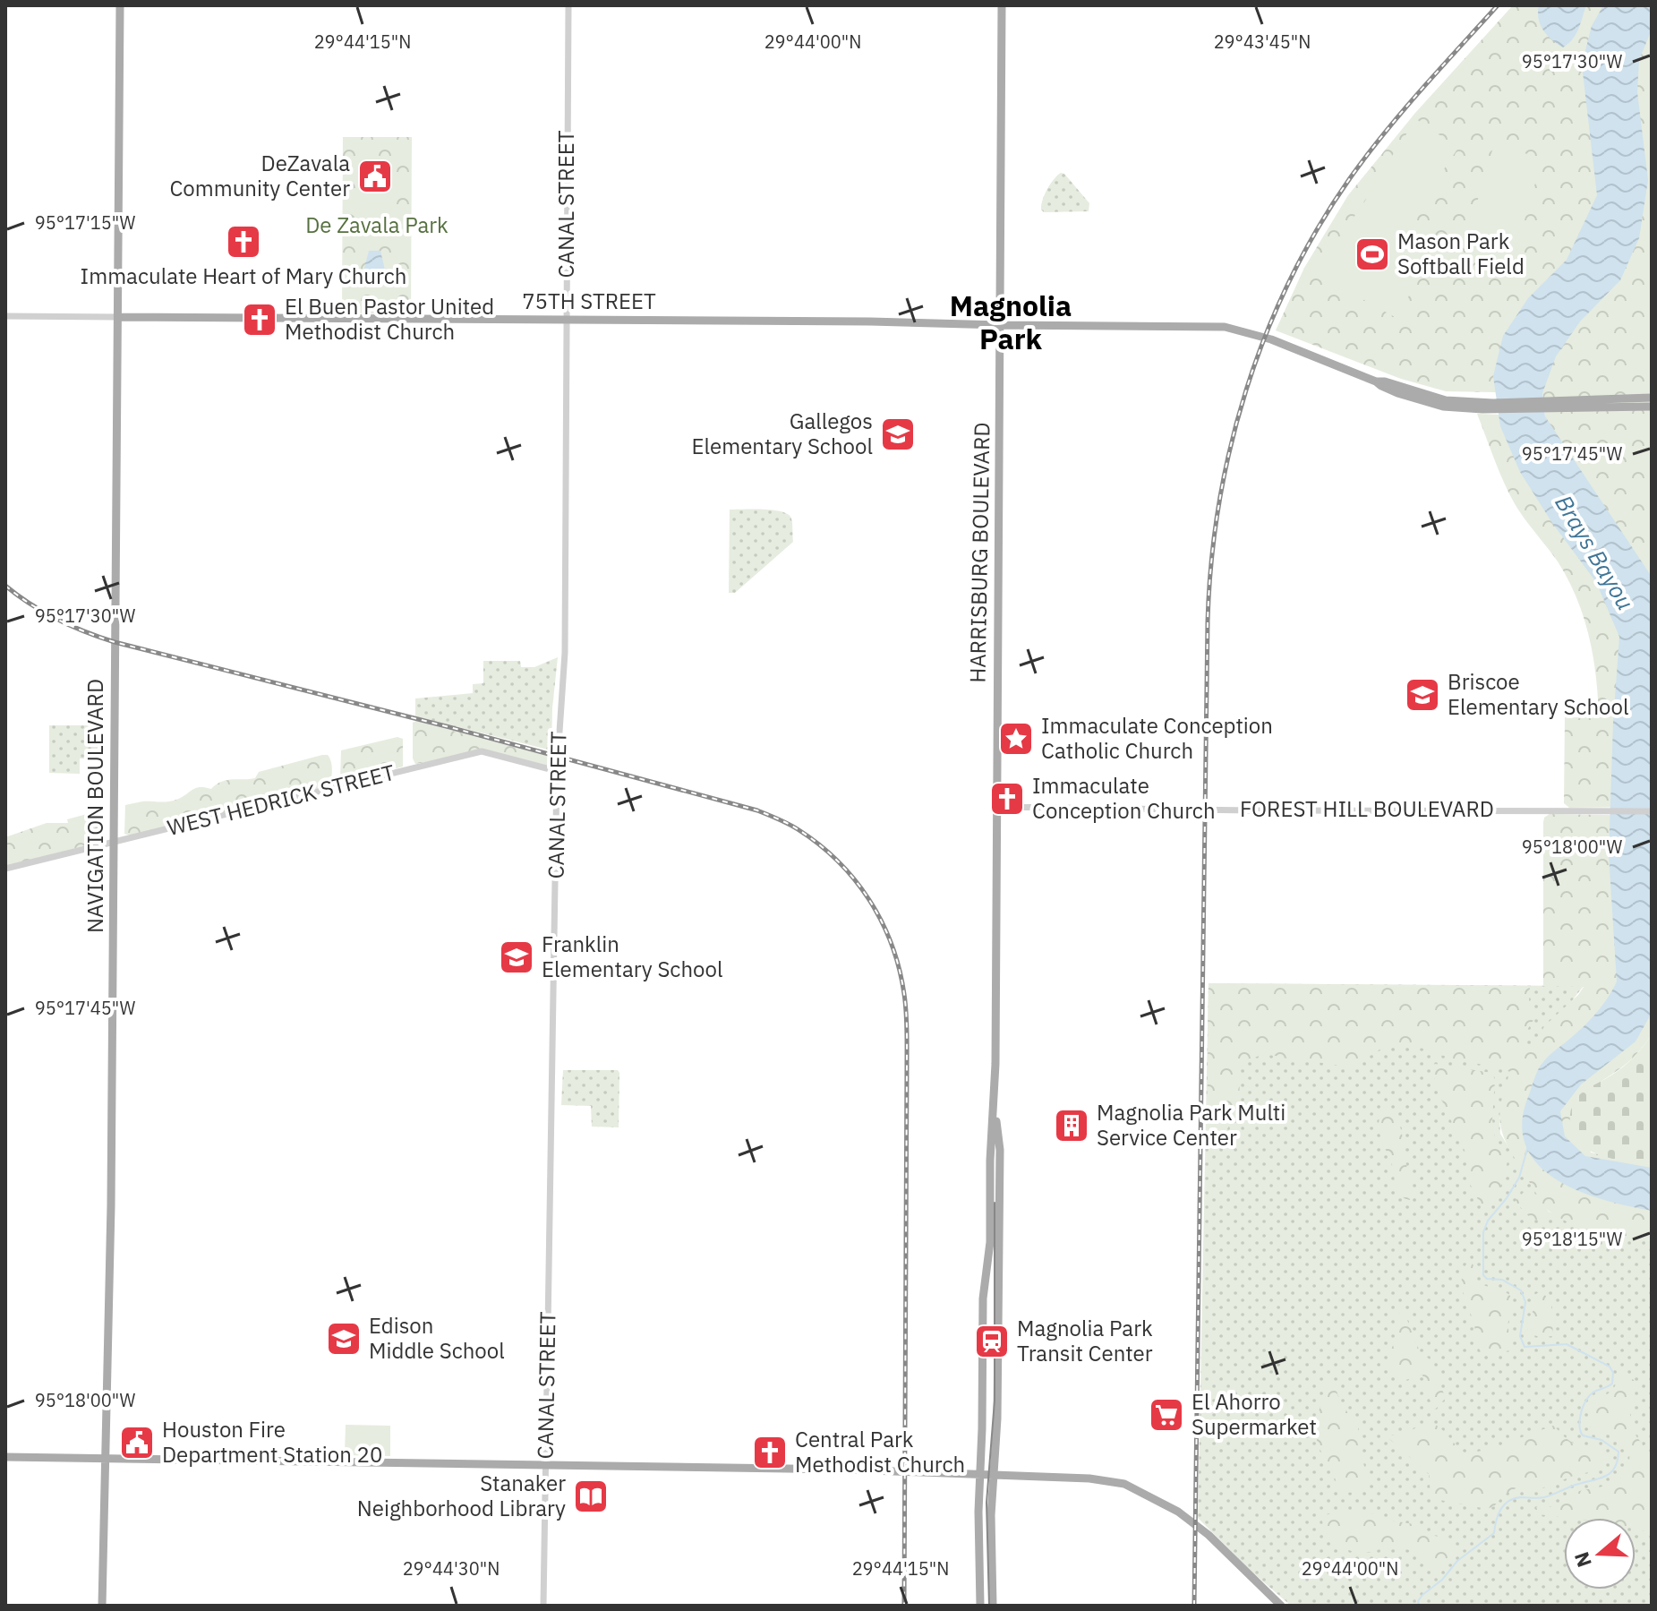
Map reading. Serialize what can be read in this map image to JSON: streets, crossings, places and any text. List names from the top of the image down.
{
  "streets": {
    "main road": ["75TH STREET", "HARRISBURG BOULEVARD", "NAVIGATION BOULEVARD"],
    "street": ["CANAL STREET", "WEST HEDRICK STREET", "FOREST HILL BOULEVARD"]
  },
  "crossings": [
    ["CANAL STREET", "75TH STREET"],
    ["CANAL STREET", "WEST HEDRICK STREET"],
    ["75TH STREET", "HARRISBURG BOULEVARD"],
    ["75TH STREET", "NAVIGATION BOULEVARD"],
    ["HARRISBURG BOULEVARD", "FOREST HILL BOULEVARD"],
    ["WEST HEDRICK STREET", "NAVIGATION BOULEVARD"]
  ],
  "districts": ["Magnolia Park"],
  "water": ["Brays Bayou"],
  "parks": ["De Zavala Park"],
  "places": {
    "public building": ["DeZavala Community Center", "Houston Fire Department Station 20"],
    "church": [
      "Immaculate Heart of Mary Church",
      "El Buen Pastor United Methodist Church",
      "Immaculate Conception Church",
      "Central Park Methodist Church"
    ],
    "sports": ["Mason Park Softball Field"],
    "school or university": [
      "Gallegos Elementary School",
      "Briscoe Elementary School",
      "Franklin Elementary School",
      "Edison Middle School"
    ],
    "place": ["Immaculate Conception Catholic Church"],
    "building": ["Magnolia Park Multi Service Center"],
    "station": ["Magnolia Park Transit Center"],
    "supermarket": ["El Ahorro Supermarket"],
    "library": ["Stanaker Neighborhood Library"]
  },
  "north": "left",
  "coordinates": [
    "29°44'15\"N",
    "29°44'00\"N",
    "29°43'45\"N",
    "95°17'30\"W",
    "95°17'15\"W",
    "95°17'45\"W",
    "95°18'00\"W",
    "95°18'15\"W",
    "29°44'30\"N"
  ]
}
